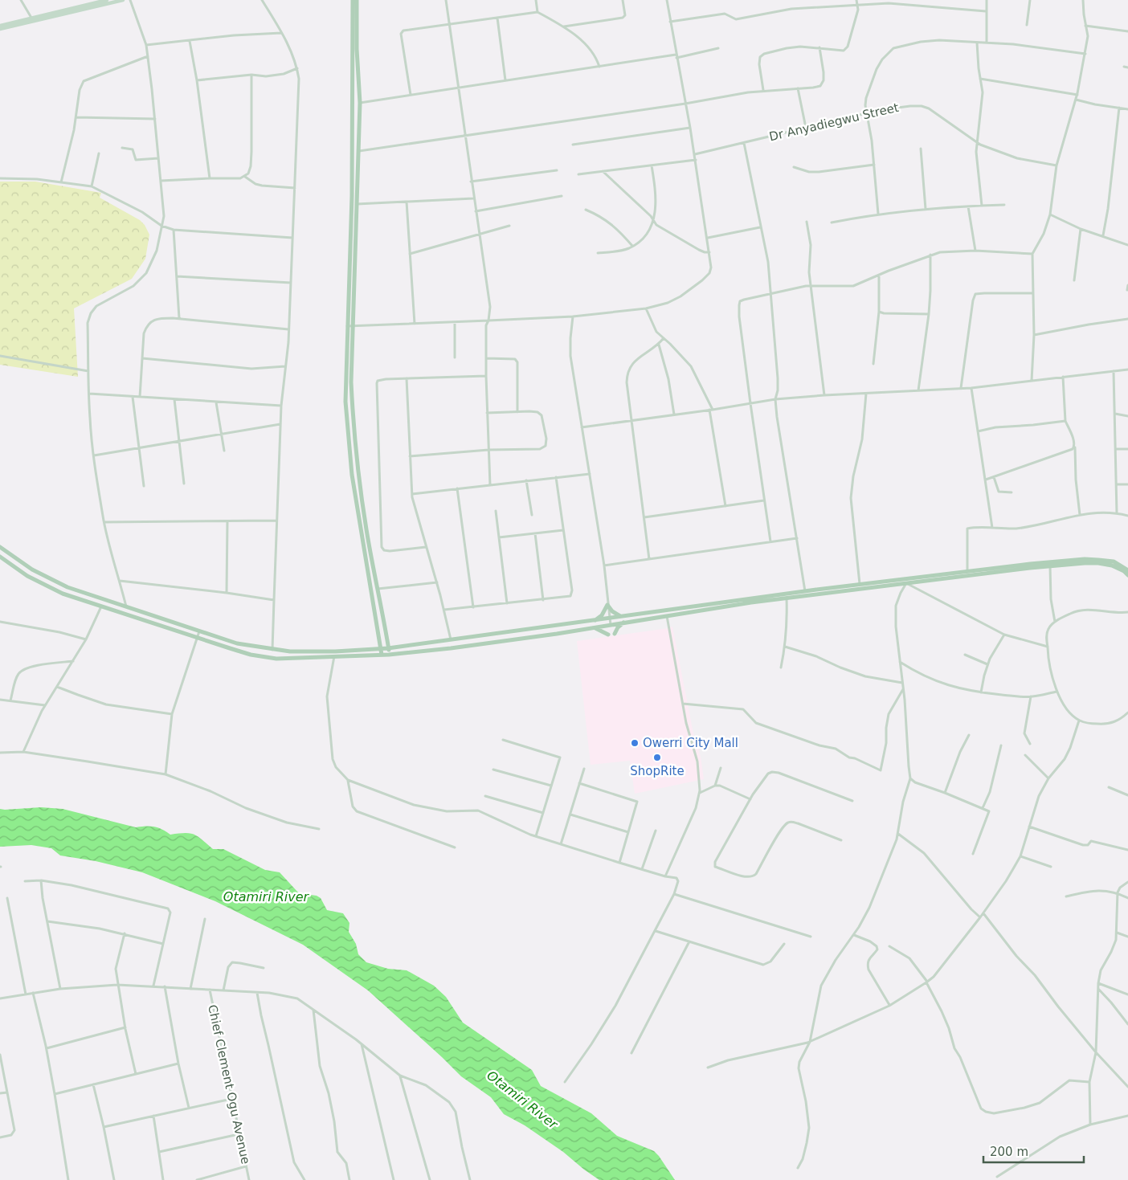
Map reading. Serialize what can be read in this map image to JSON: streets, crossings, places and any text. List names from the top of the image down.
{
  "streets": {
    "street": ["Dr Anyadiegwu Street", "Chief Clement Ogu Avenue"]
  },
  "water": ["Otamiri River"],
  "places": ["Owerri City Mall", "ShopRite"],
  "scale_bar": "200 m"
}
